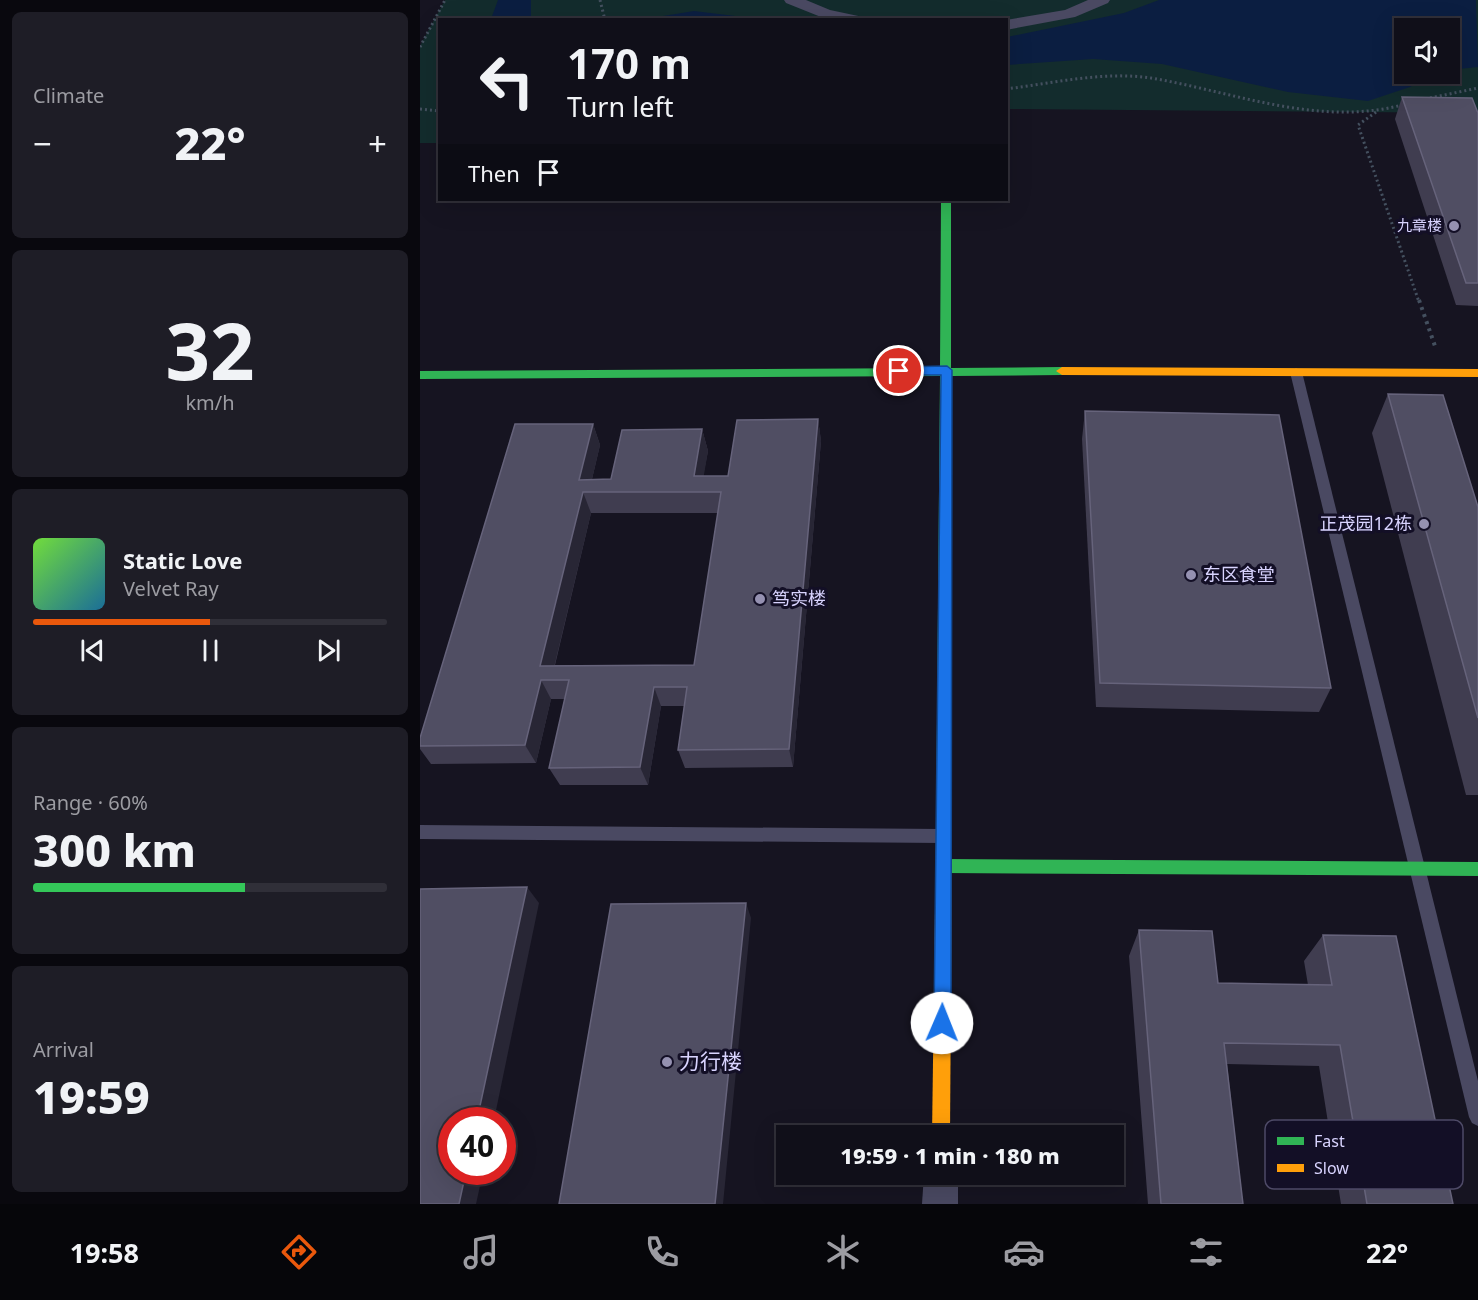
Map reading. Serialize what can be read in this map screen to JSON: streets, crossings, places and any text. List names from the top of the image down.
{
  "places": [
    "九章楼",
    "正茂园12栋",
    "东区食堂",
    "笃实楼",
    "力行楼"
  ],
  "legend": ["Fast", "Slow"],
  "page": {
    "tile": [
      "Climate",
      ["32", "km/h"],
      ["Range · 60%", "300 km"],
      ["Arrival", "19:59"]
    ],
    "turn": ["170 m", "Turn left"],
    "heat": ["−", "22°", "+"],
    "then": "Then",
    "song": ["Static Love", "Velvet Ray"],
    "limit": "40",
    "trip": "19:59 · 1 min · 180 m",
    "tabs": ["19:58", "22°"]
  }
}
